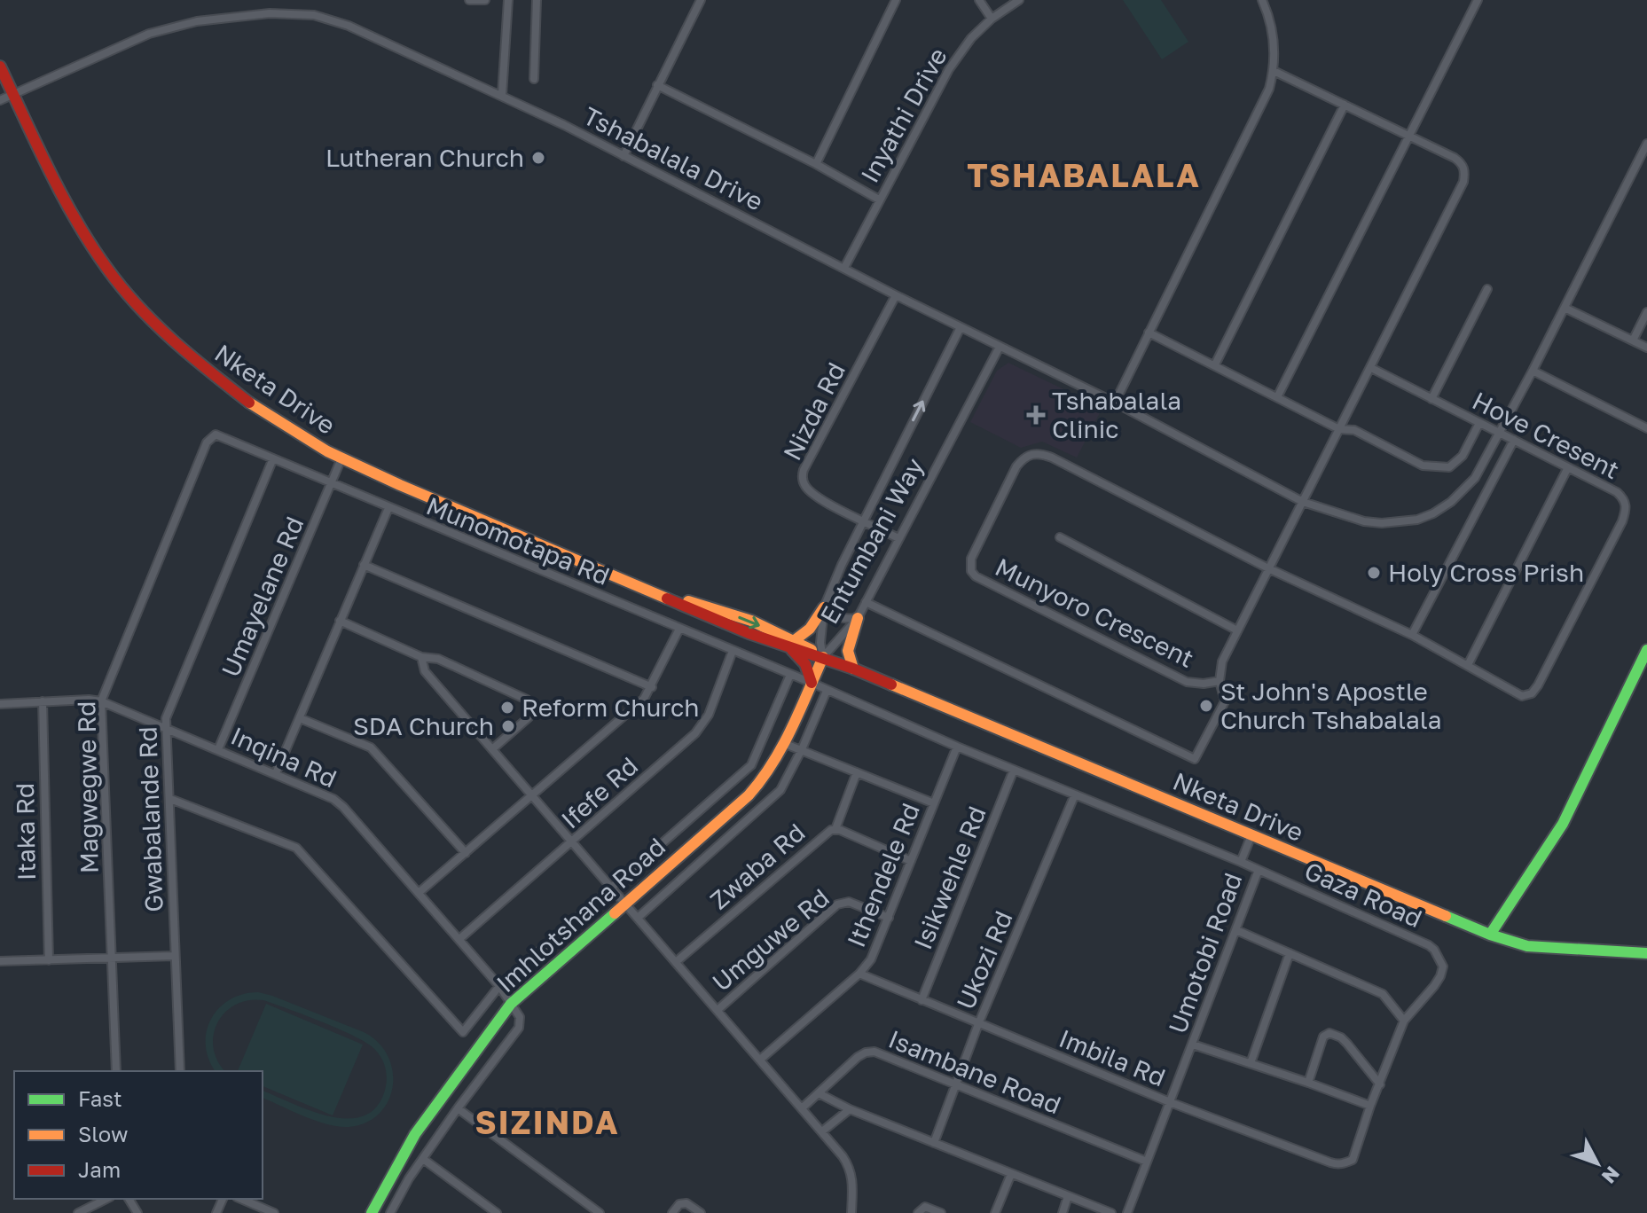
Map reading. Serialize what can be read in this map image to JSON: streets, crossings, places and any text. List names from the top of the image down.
{
  "streets": {
    "street": [
      "Inyathi Drive",
      "Tshabalala Drive",
      "Nketa Drive",
      "Nizda Rd",
      "Hove Cresent",
      "Munomotapa Rd",
      "Entumbani Way",
      "Umayelane Rd",
      "Munyoro Crescent",
      "Inqina Rd",
      "Magwegwe Rd",
      "Ifefe Rd",
      "Gwabalande Rd",
      "Itaka Rd",
      "Zwaba Rd",
      "Ithendele Rd",
      "Isikwehle Rd",
      "Gaza Road",
      "Imhlotshana Road",
      "Umguwe Rd",
      "Umotobi Road",
      "Ukozi Rd",
      "Imbila Rd",
      "Isambane Road"
    ]
  },
  "crossings": [
    ["Inyathi Drive", "Tshabalala Drive"],
    ["Tshabalala Drive", "Nketa Drive"],
    ["Tshabalala Drive", "Nizda Rd"],
    ["Tshabalala Drive", "Hove Cresent"],
    ["Tshabalala Drive", "Entumbani Way"],
    ["Nketa Drive", "Entumbani Way"],
    ["Nketa Drive", "Umayelane Rd"],
    ["Nketa Drive", "Imhlotshana Road"],
    ["Nketa Drive", "Umotobi Road"],
    ["Nizda Rd", "Entumbani Way"],
    ["Hove Cresent", "Munyoro Crescent"],
    ["Munomotapa Rd", "Umayelane Rd"],
    ["Munomotapa Rd", "Magwegwe Rd"],
    ["Munomotapa Rd", "Ifefe Rd"],
    ["Munomotapa Rd", "Gwabalande Rd"],
    ["Munomotapa Rd", "Ithendele Rd"],
    ["Munomotapa Rd", "Isikwehle Rd"],
    ["Munomotapa Rd", "Imhlotshana Road"],
    ["Munomotapa Rd", "Umotobi Road"],
    ["Munomotapa Rd", "Ukozi Rd"],
    ["Entumbani Way", "Imhlotshana Road"],
    ["Umayelane Rd", "Inqina Rd"],
    ["Inqina Rd", "Magwegwe Rd"],
    ["Inqina Rd", "Ifefe Rd"],
    ["Inqina Rd", "Gwabalande Rd"],
    ["Inqina Rd", "Itaka Rd"],
    ["Inqina Rd", "Imhlotshana Road"],
    ["Zwaba Rd", "Ithendele Rd"],
    ["Ithendele Rd", "Umguwe Rd"],
    ["Ithendele Rd", "Imbila Rd"],
    ["Isikwehle Rd", "Imbila Rd"],
    ["Gaza Road", "Umotobi Road"],
    ["Umotobi Road", "Imbila Rd"],
    ["Umotobi Road", "Isambane Road"],
    ["Ukozi Rd", "Imbila Rd"],
    ["Ukozi Rd", "Isambane Road"]
  ],
  "districts": ["TSHABALALA", "SIZINDA"],
  "places": {
    "other": [
      "Lutheran Church",
      "Holy Cross Prish",
      "St John's Apostle Church Tshabalala",
      "Reform Church",
      "SDA Church"
    ],
    "health": ["Tshabalala Clinic"]
  },
  "legend": ["Fast", "Slow", "Jam"],
  "north": "bottom right"
}
